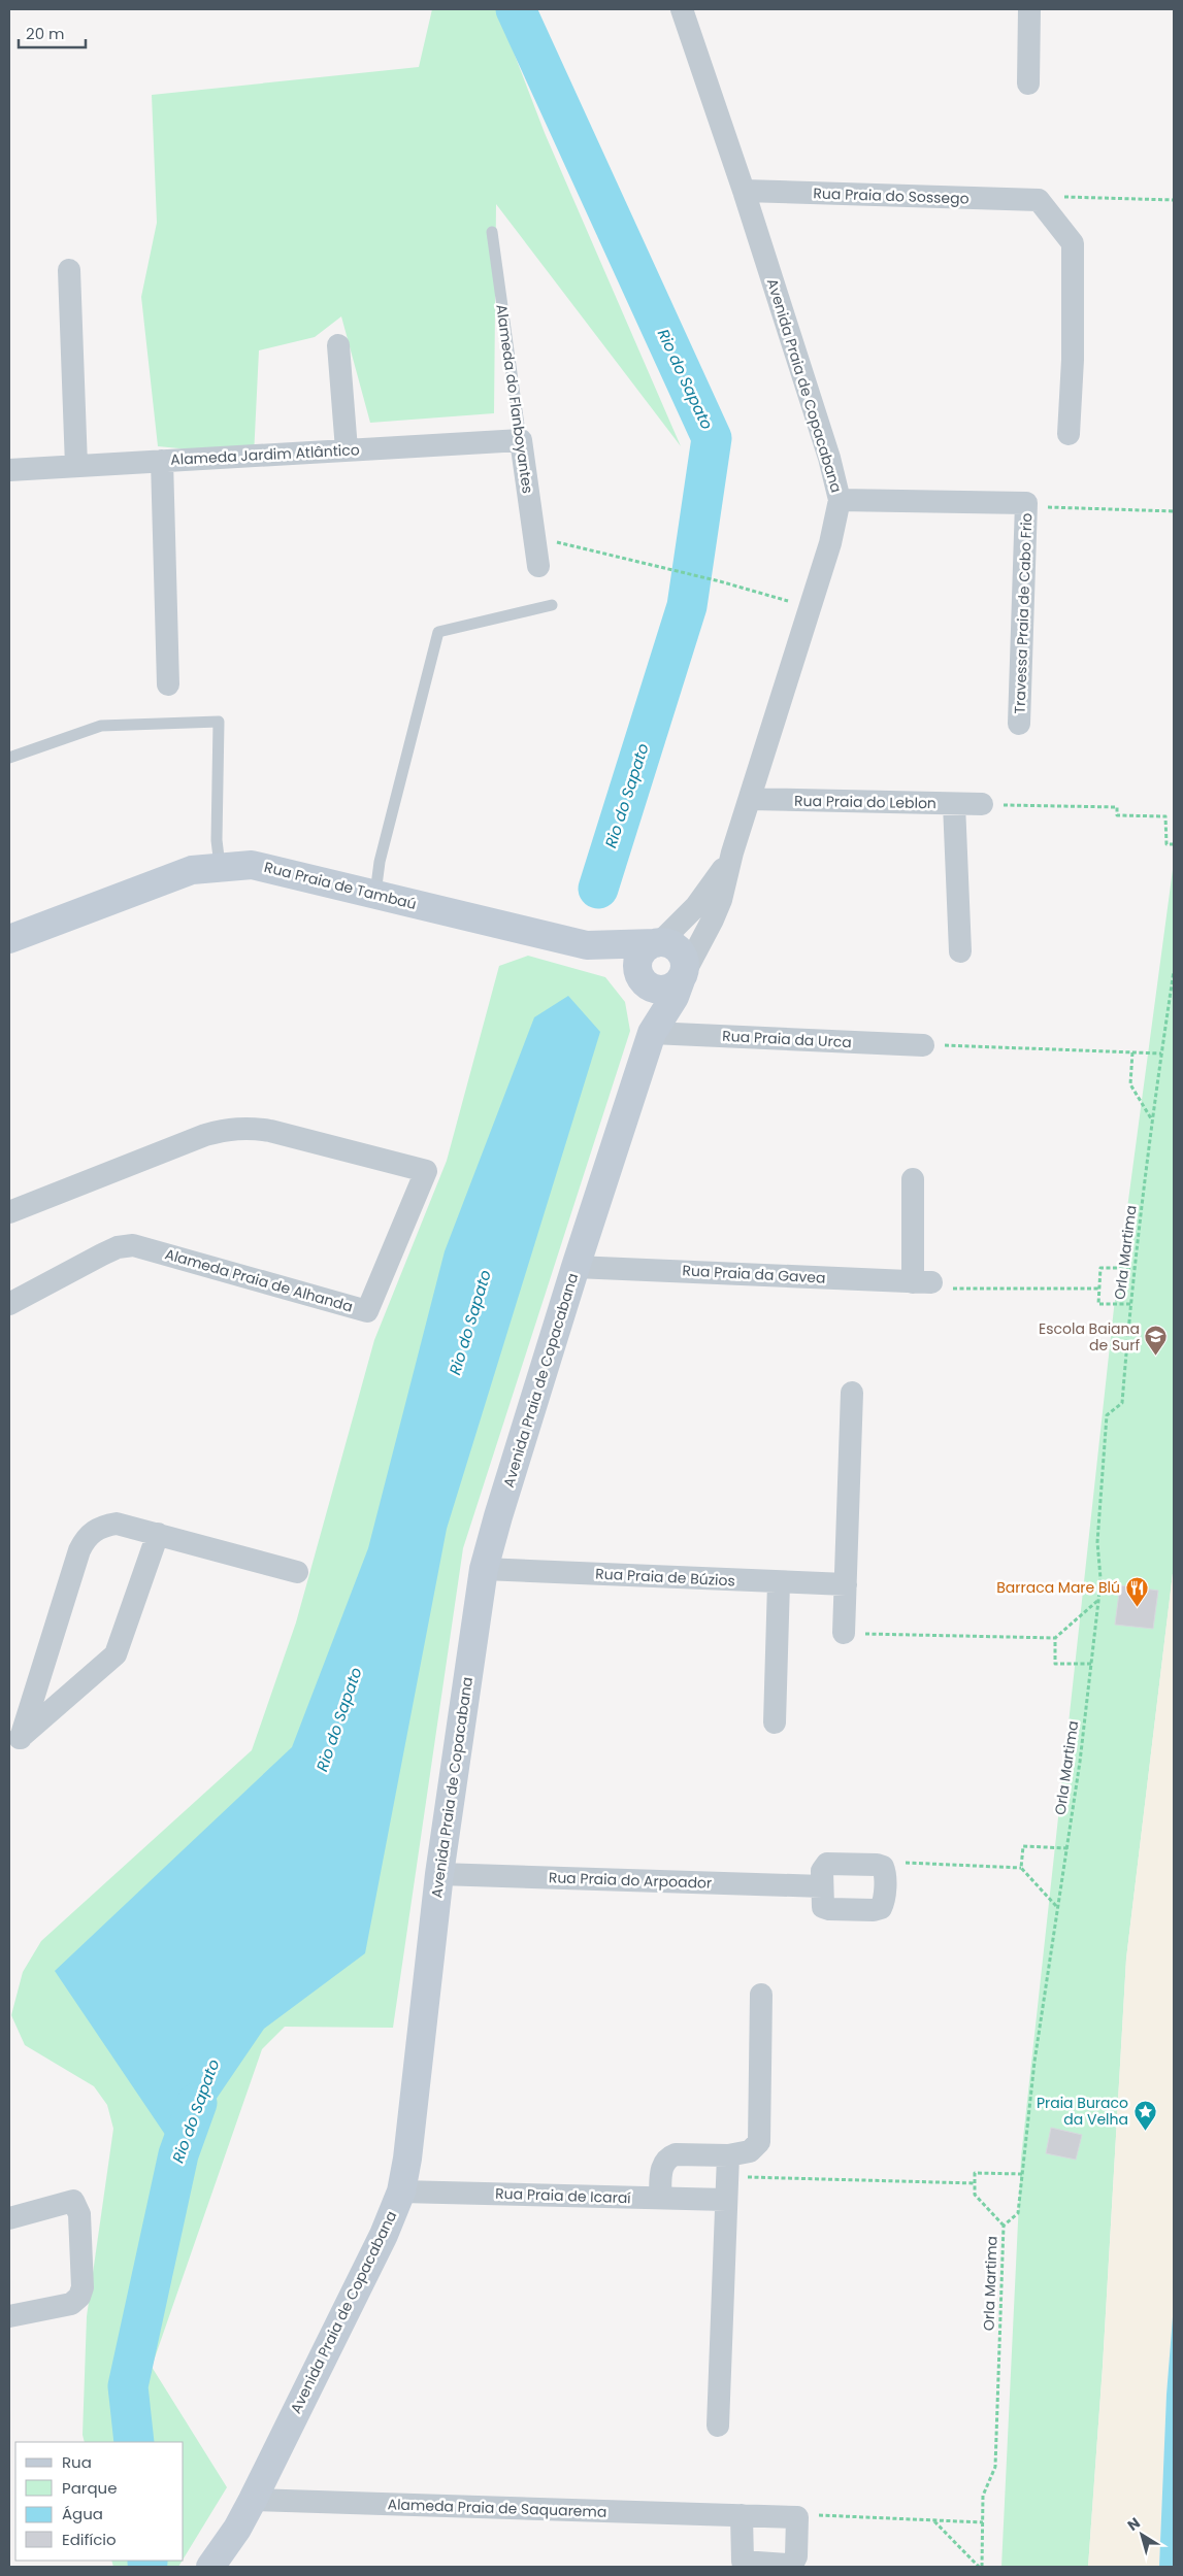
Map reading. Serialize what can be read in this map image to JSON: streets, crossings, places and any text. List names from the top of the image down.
{
  "streets": {
    "street": [
      "Rua Praia do Sossego",
      "Avenida Praia de Copacabana",
      "Alameda do Flanboyantes",
      "Alameda Jardim Atlântico",
      "Travessa Praia de Cabo Frio",
      "Rua Praia do Leblon",
      "Rua Praia de Tambaú",
      "Rua Praia da Urca",
      "Rua Praia da Gavea",
      "Alameda Praia de Alhanda",
      "Rua Praia de Búzios",
      "Rua Praia do Arpoador",
      "Rua Praia de Icaraí",
      "Alameda Praia de Saquarema"
    ],
    "path": ["Orla Martima"]
  },
  "crossings": [
    ["Rua Praia do Sossego", "Avenida Praia de Copacabana"],
    ["Avenida Praia de Copacabana", "Rua Praia do Leblon"],
    ["Avenida Praia de Copacabana", "Rua Praia de Tambaú"],
    ["Avenida Praia de Copacabana", "Rua Praia da Urca"],
    ["Avenida Praia de Copacabana", "Rua Praia da Gavea"],
    ["Avenida Praia de Copacabana", "Rua Praia de Búzios"],
    ["Avenida Praia de Copacabana", "Rua Praia do Arpoador"],
    ["Avenida Praia de Copacabana", "Rua Praia de Icaraí"],
    ["Avenida Praia de Copacabana", "Alameda Praia de Saquarema"],
    ["Alameda do Flanboyantes", "Alameda Jardim Atlântico"]
  ],
  "water": ["Rio do Sapato"],
  "places": {
    "school or university": ["Escola Baiana de Surf"],
    "restaurant": ["Barraca Mare Blú"],
    "place": ["Praia Buraco da Velha"]
  },
  "legend": [
    "Rua",
    "Parque",
    "Água",
    "Edifício"
  ],
  "scale_bar": "20 m",
  "north": "top left"
}
